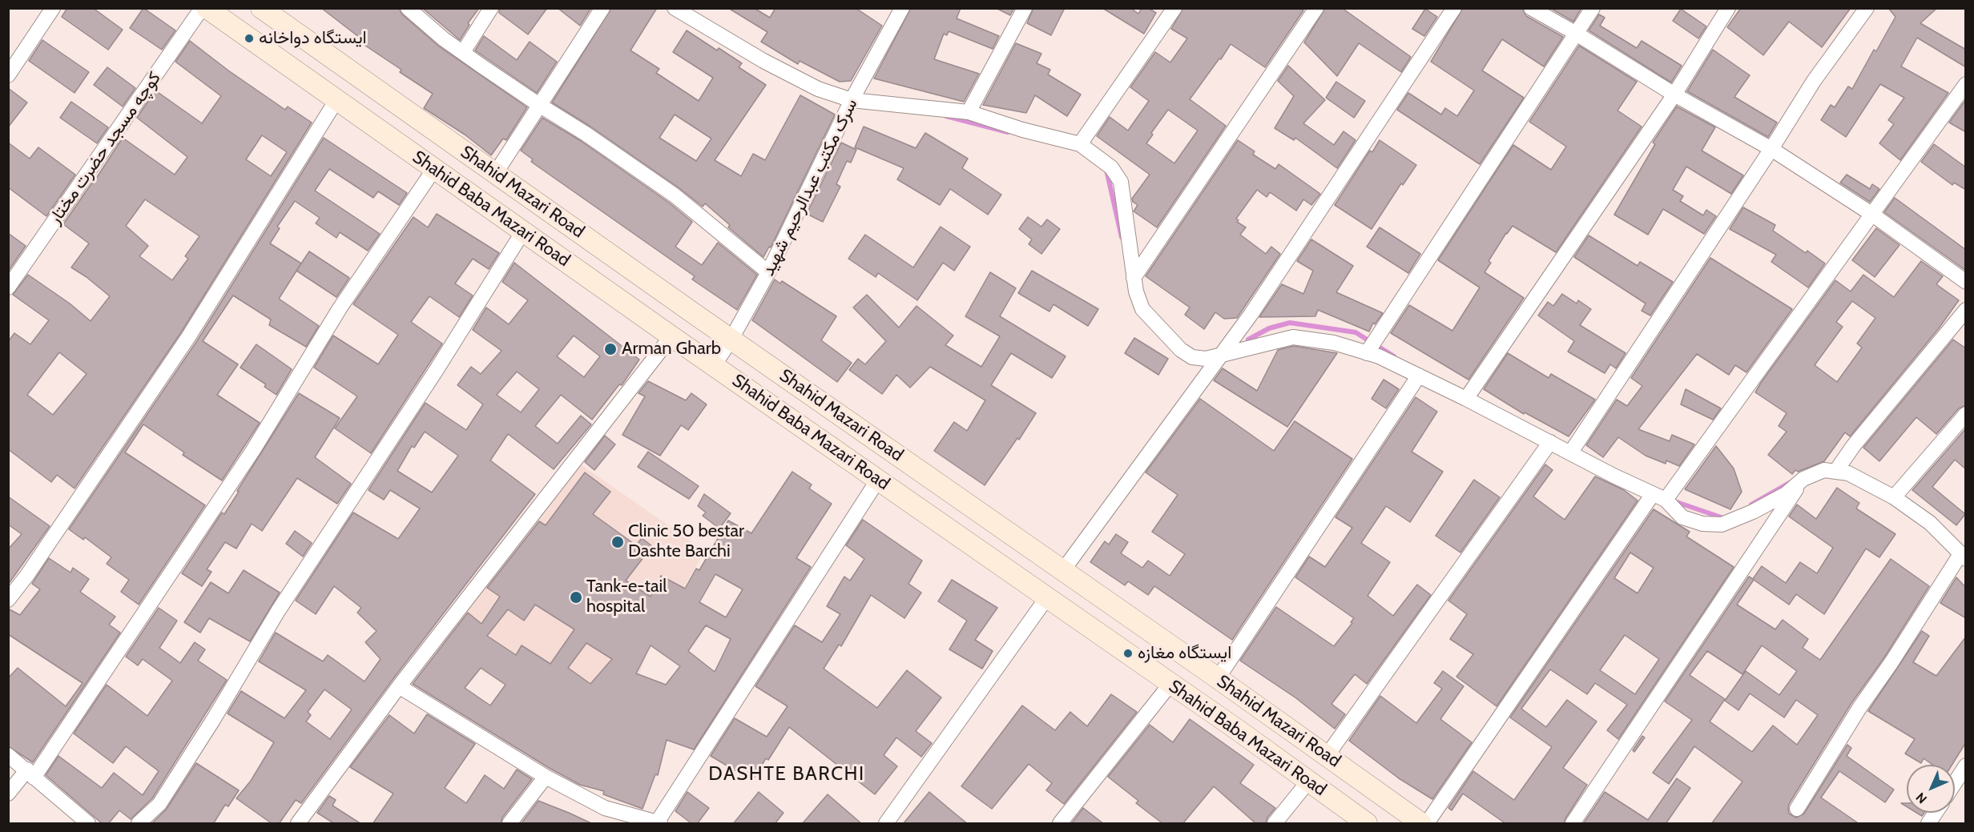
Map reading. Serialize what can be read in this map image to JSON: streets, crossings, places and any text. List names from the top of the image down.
{
  "streets": {
    "main road": ["Shahid Mazari Road", "Shahid Baba Mazari Road"],
    "street": ["کوچه مسجد حضرت مختار", "سرک مکتب عبدالرحیم شهید"]
  },
  "crossings": [
    ["سرک مکتب عبدالرحیم شهید", "Shahid Mazari Road"],
    ["سرک مکتب عبدالرحیم شهید", "Shahid Baba Mazari Road"]
  ],
  "districts": ["DASHTE BARCHI"],
  "places": [
    "ایستگاه دواخانه",
    "Arman Gharb",
    "Clinic 50 bestar Dashte Barchi",
    "Tank-e-tail hospital",
    "ایستگاه مغازه"
  ],
  "north": "bottom left"
}
